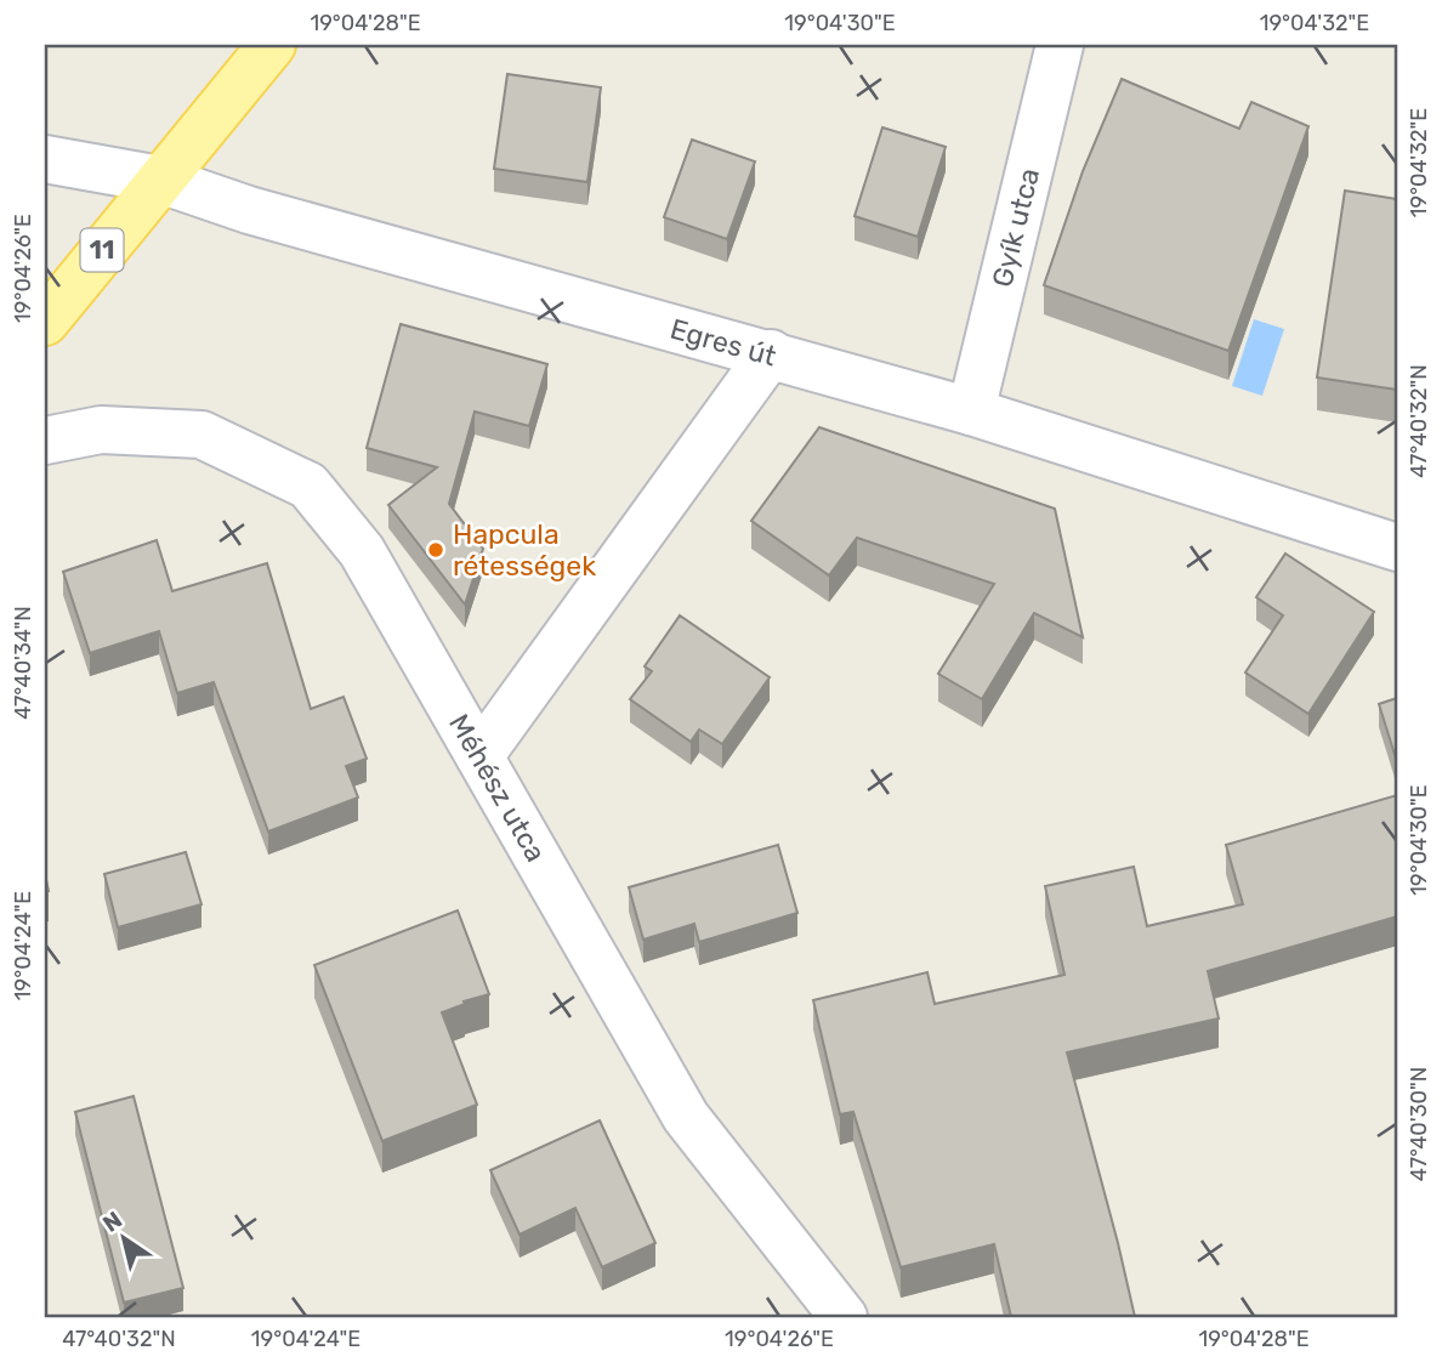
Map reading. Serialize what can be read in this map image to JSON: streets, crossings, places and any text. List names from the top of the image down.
{
  "streets": {
    "main road": ["11"],
    "street": ["Gyík utca", "Egres út", "Méhész utca"]
  },
  "crossings": [
    ["Gyík utca", "Egres út"],
    ["11", "Egres út"]
  ],
  "places": ["Hapcula rétességek"],
  "north": "top left",
  "coordinates": [
    "19°04'28\"E",
    "19°04'30\"E",
    "19°04'32\"E",
    "19°04'26\"E",
    "47°40'32\"N",
    "47°40'34\"N",
    "19°04'24\"E",
    "47°40'30\"N"
  ]
}
